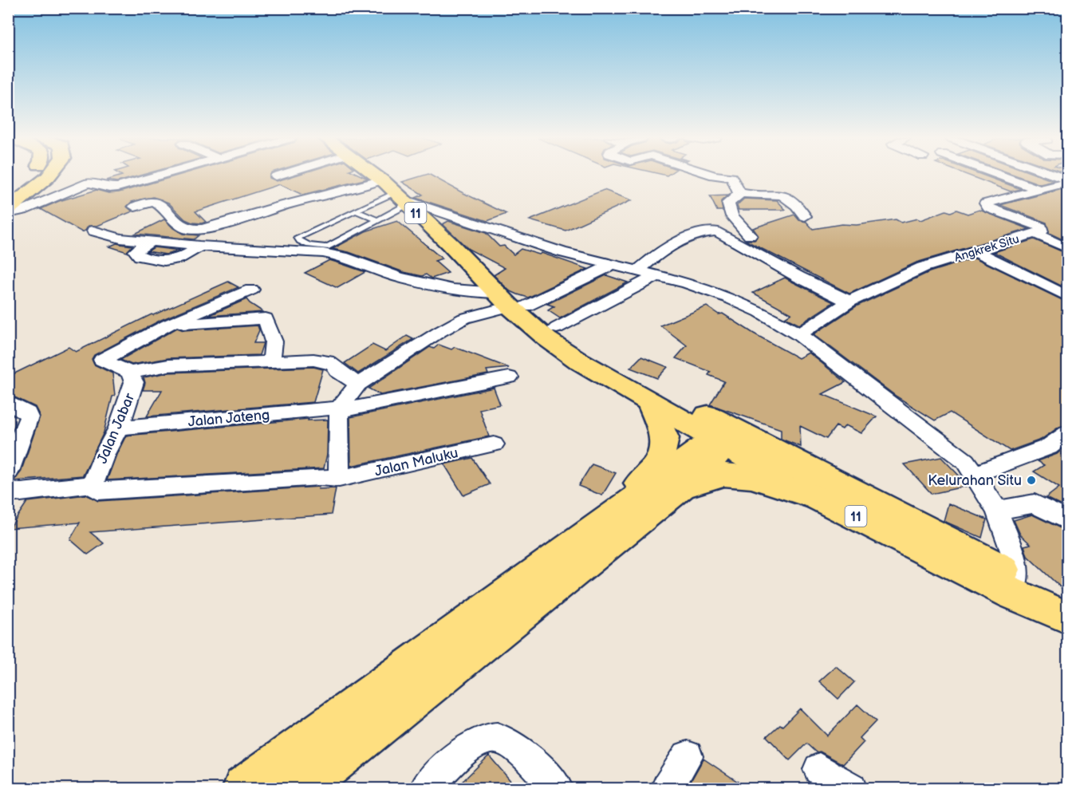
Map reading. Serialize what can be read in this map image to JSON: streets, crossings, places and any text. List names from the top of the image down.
{
  "streets": {
    "highway": ["11"],
    "street": [
      "Angkrek Situ",
      "Jalan Jateng",
      "Jalan Jabar",
      "Jalan Maluku"
    ]
  },
  "crossings": [
    ["Jalan Jateng", "Jalan Jabar"],
    ["Jalan Jabar", "Jalan Maluku"]
  ],
  "places": ["Kelurahan Situ"]
}
